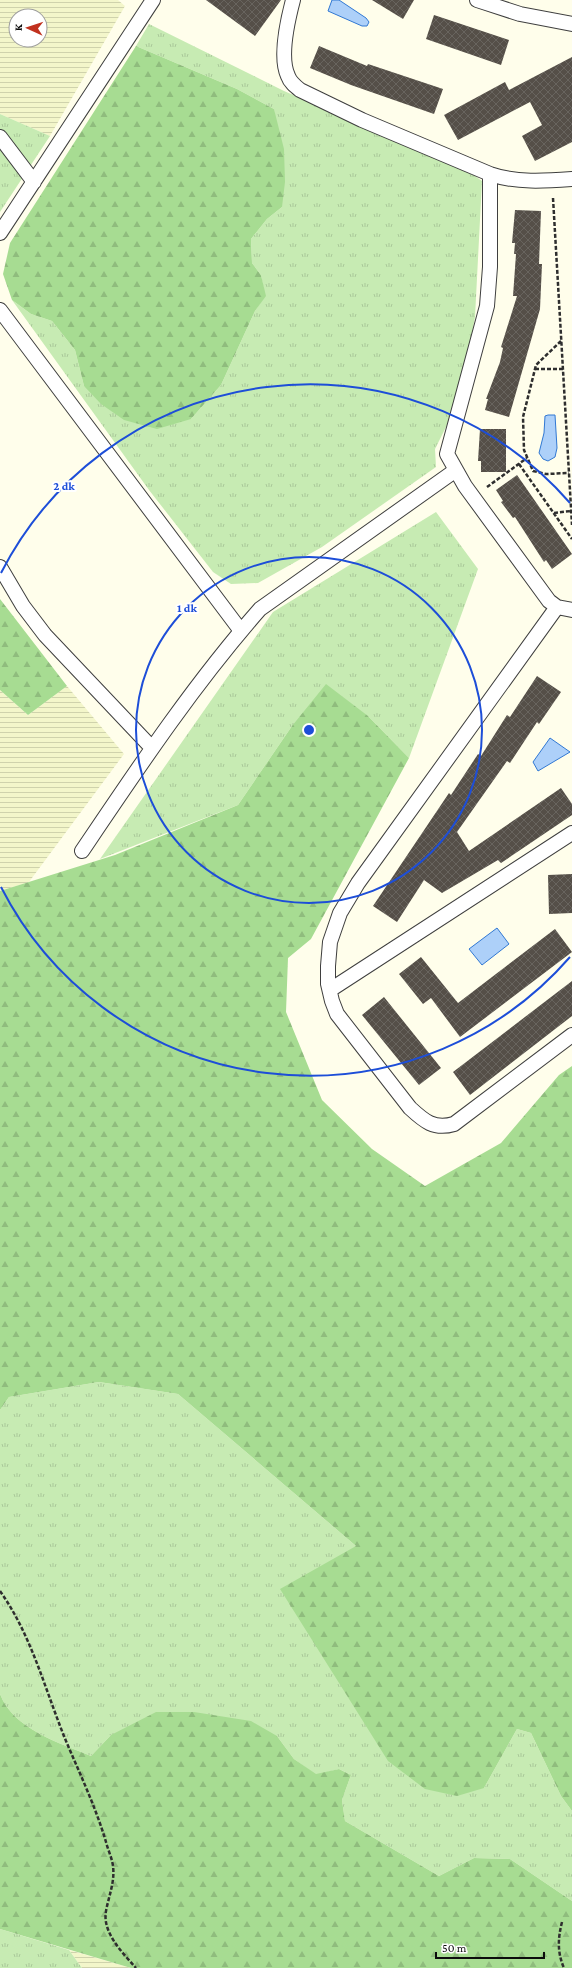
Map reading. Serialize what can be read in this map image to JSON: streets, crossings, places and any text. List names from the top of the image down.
{
  "scale_bar": "50 m",
  "north": "left",
  "rings": ["2 dk", "1 dk"]
}
